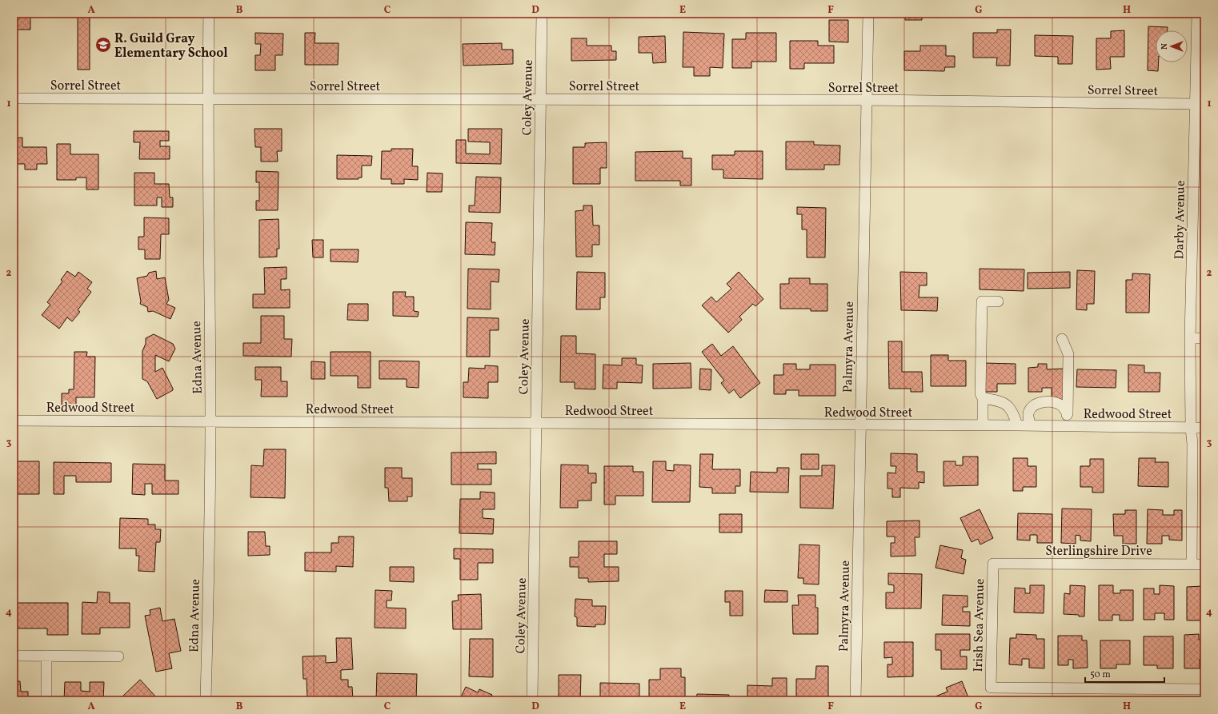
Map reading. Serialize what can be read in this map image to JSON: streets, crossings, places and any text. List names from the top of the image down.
{
  "streets": {
    "street": [
      "Sorrel Street",
      "Coley Avenue",
      "Darby Avenue",
      "Palmyra Avenue",
      "Edna Avenue",
      "Redwood Street",
      "Sterlingshire Drive",
      "Irish Sea Avenue"
    ]
  },
  "crossings": [
    ["Sorrel Street", "Coley Avenue"],
    ["Sorrel Street", "Darby Avenue"],
    ["Sorrel Street", "Palmyra Avenue"],
    ["Sorrel Street", "Edna Avenue"],
    ["Coley Avenue", "Redwood Street"],
    ["Darby Avenue", "Redwood Street"],
    ["Darby Avenue", "Sterlingshire Drive"],
    ["Palmyra Avenue", "Redwood Street"],
    ["Edna Avenue", "Redwood Street"],
    ["Sterlingshire Drive", "Irish Sea Avenue"]
  ],
  "places": {
    "school or university": ["R. Guild Gray Elementary School"]
  },
  "scale_bar": "50 m",
  "north": "left",
  "grid": {
    "columns": [
      "A",
      "B",
      "C",
      "D",
      "E",
      "F",
      "G",
      "H"
    ],
    "rows": [
      "1",
      "2",
      "3",
      "4"
    ]
  }
}
